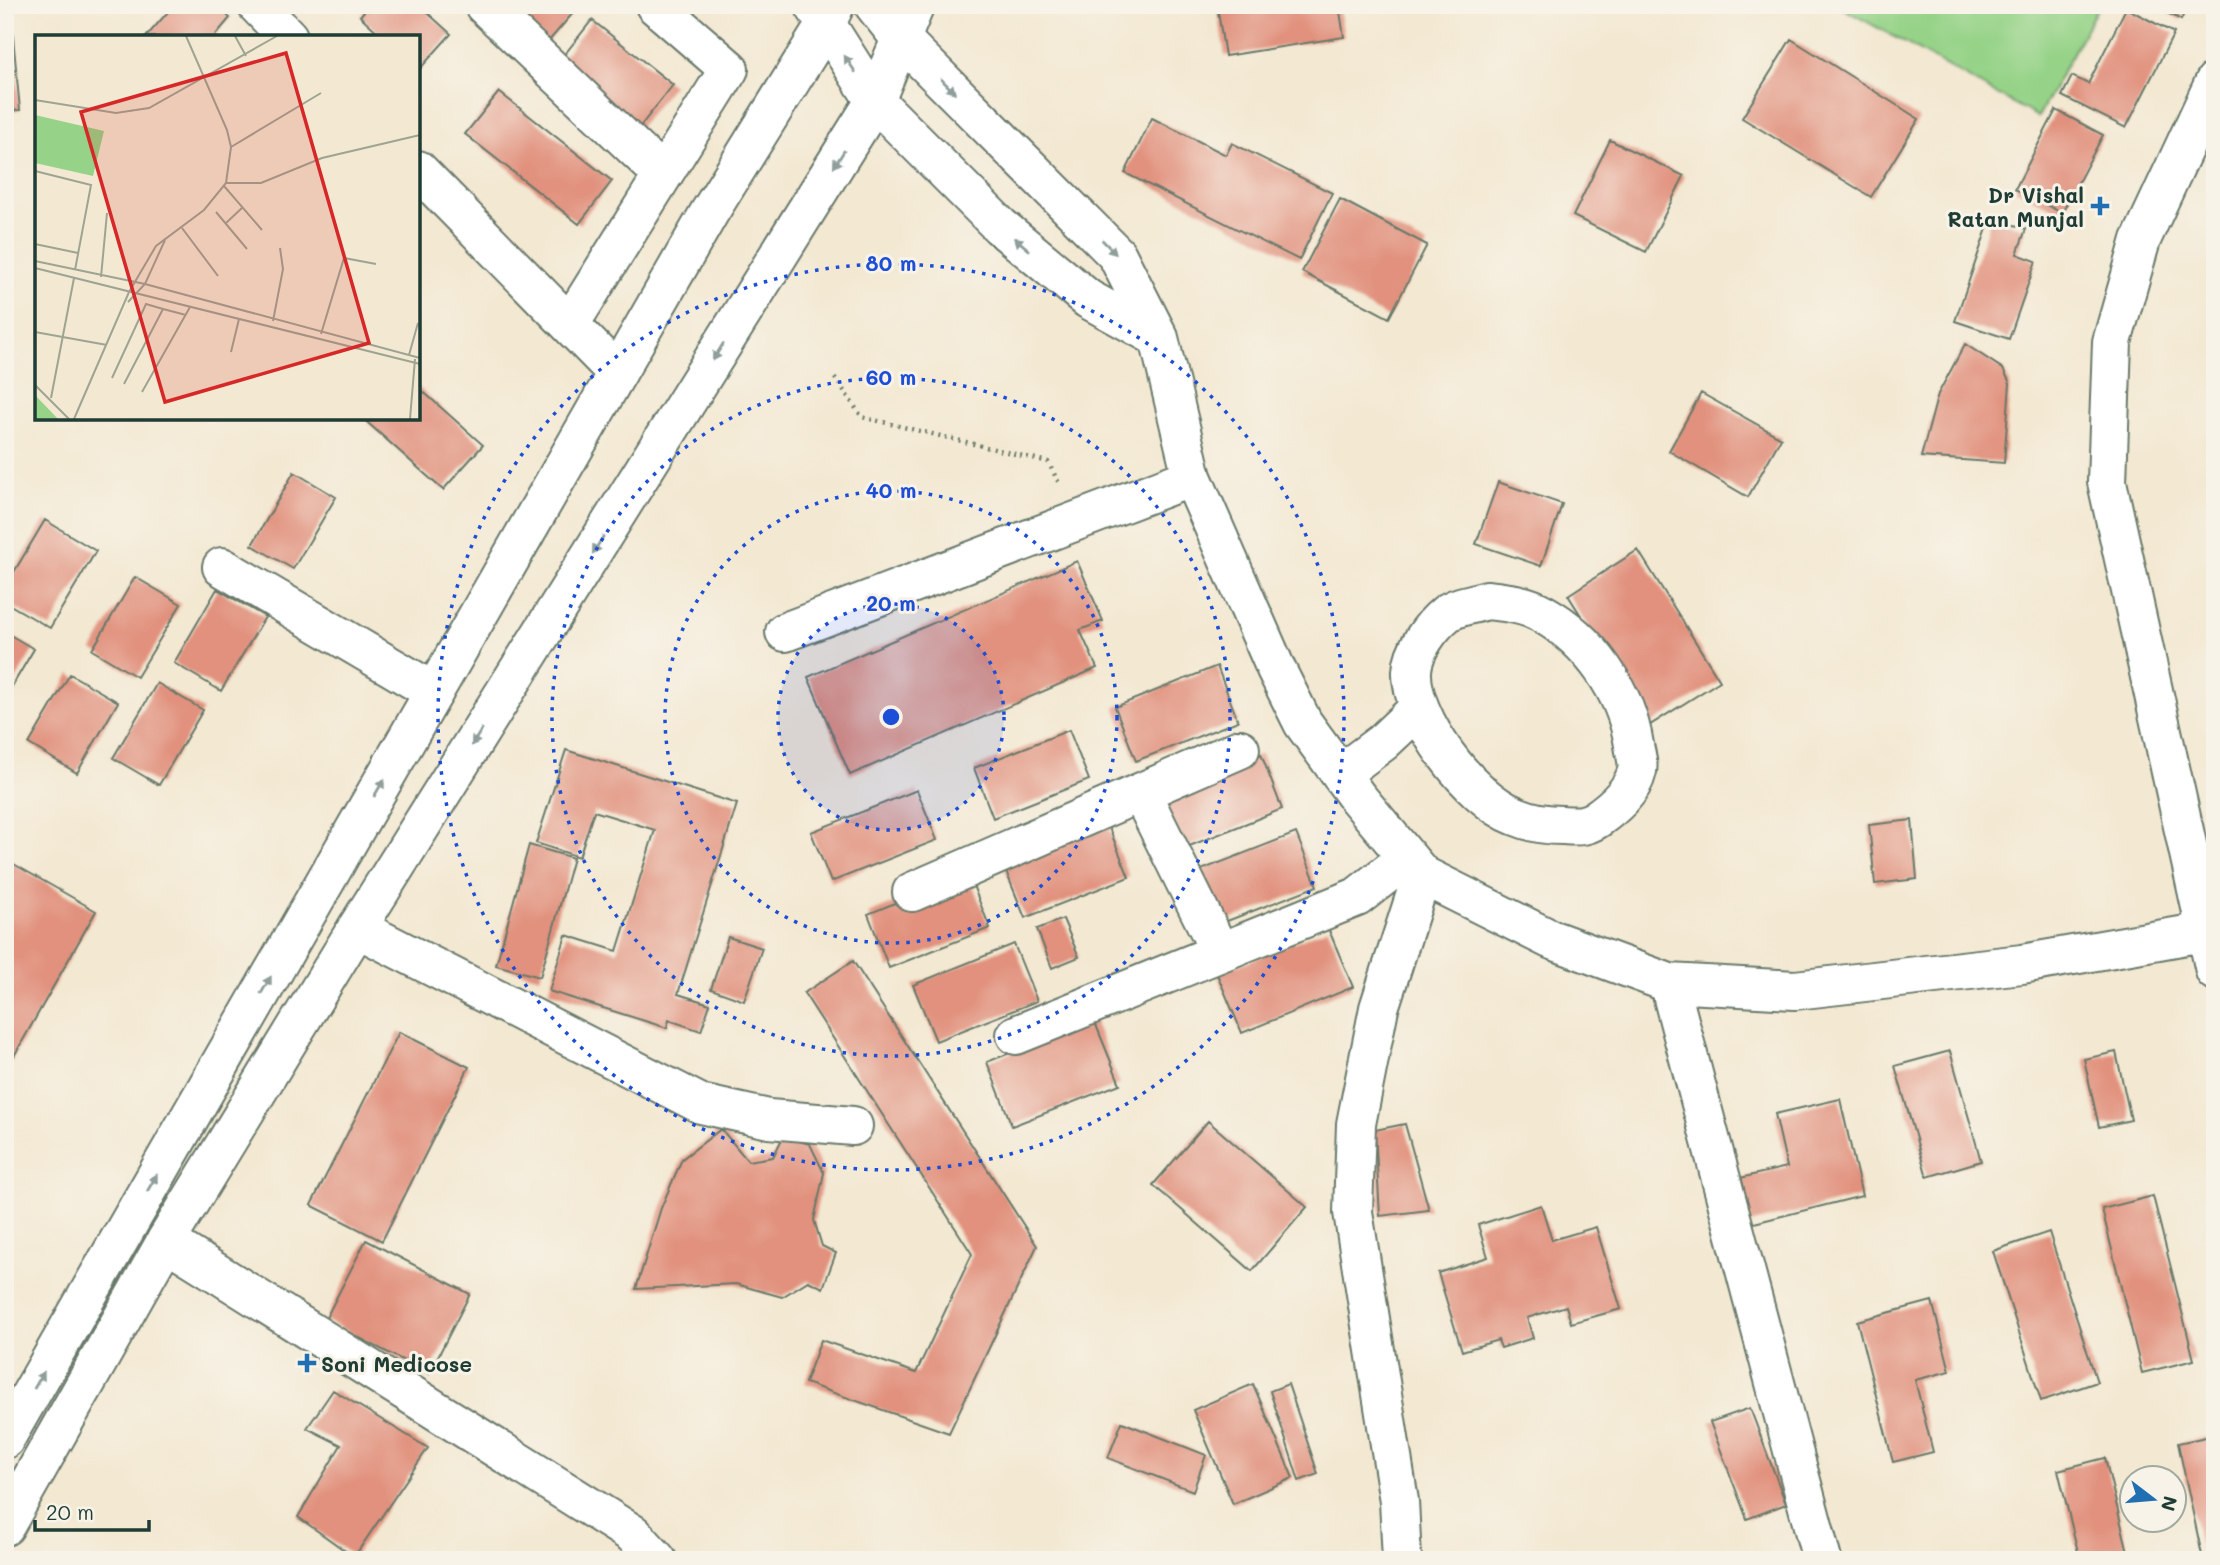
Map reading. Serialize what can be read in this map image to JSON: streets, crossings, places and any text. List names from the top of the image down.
{
  "places": {
    "health": ["Dr Vishal Ratan Munjal", "Soni Medicose"]
  },
  "scale_bar": "20 m",
  "north": "right",
  "rings": [
    "80 m",
    "60 m",
    "40 m",
    "20 m"
  ]
}
